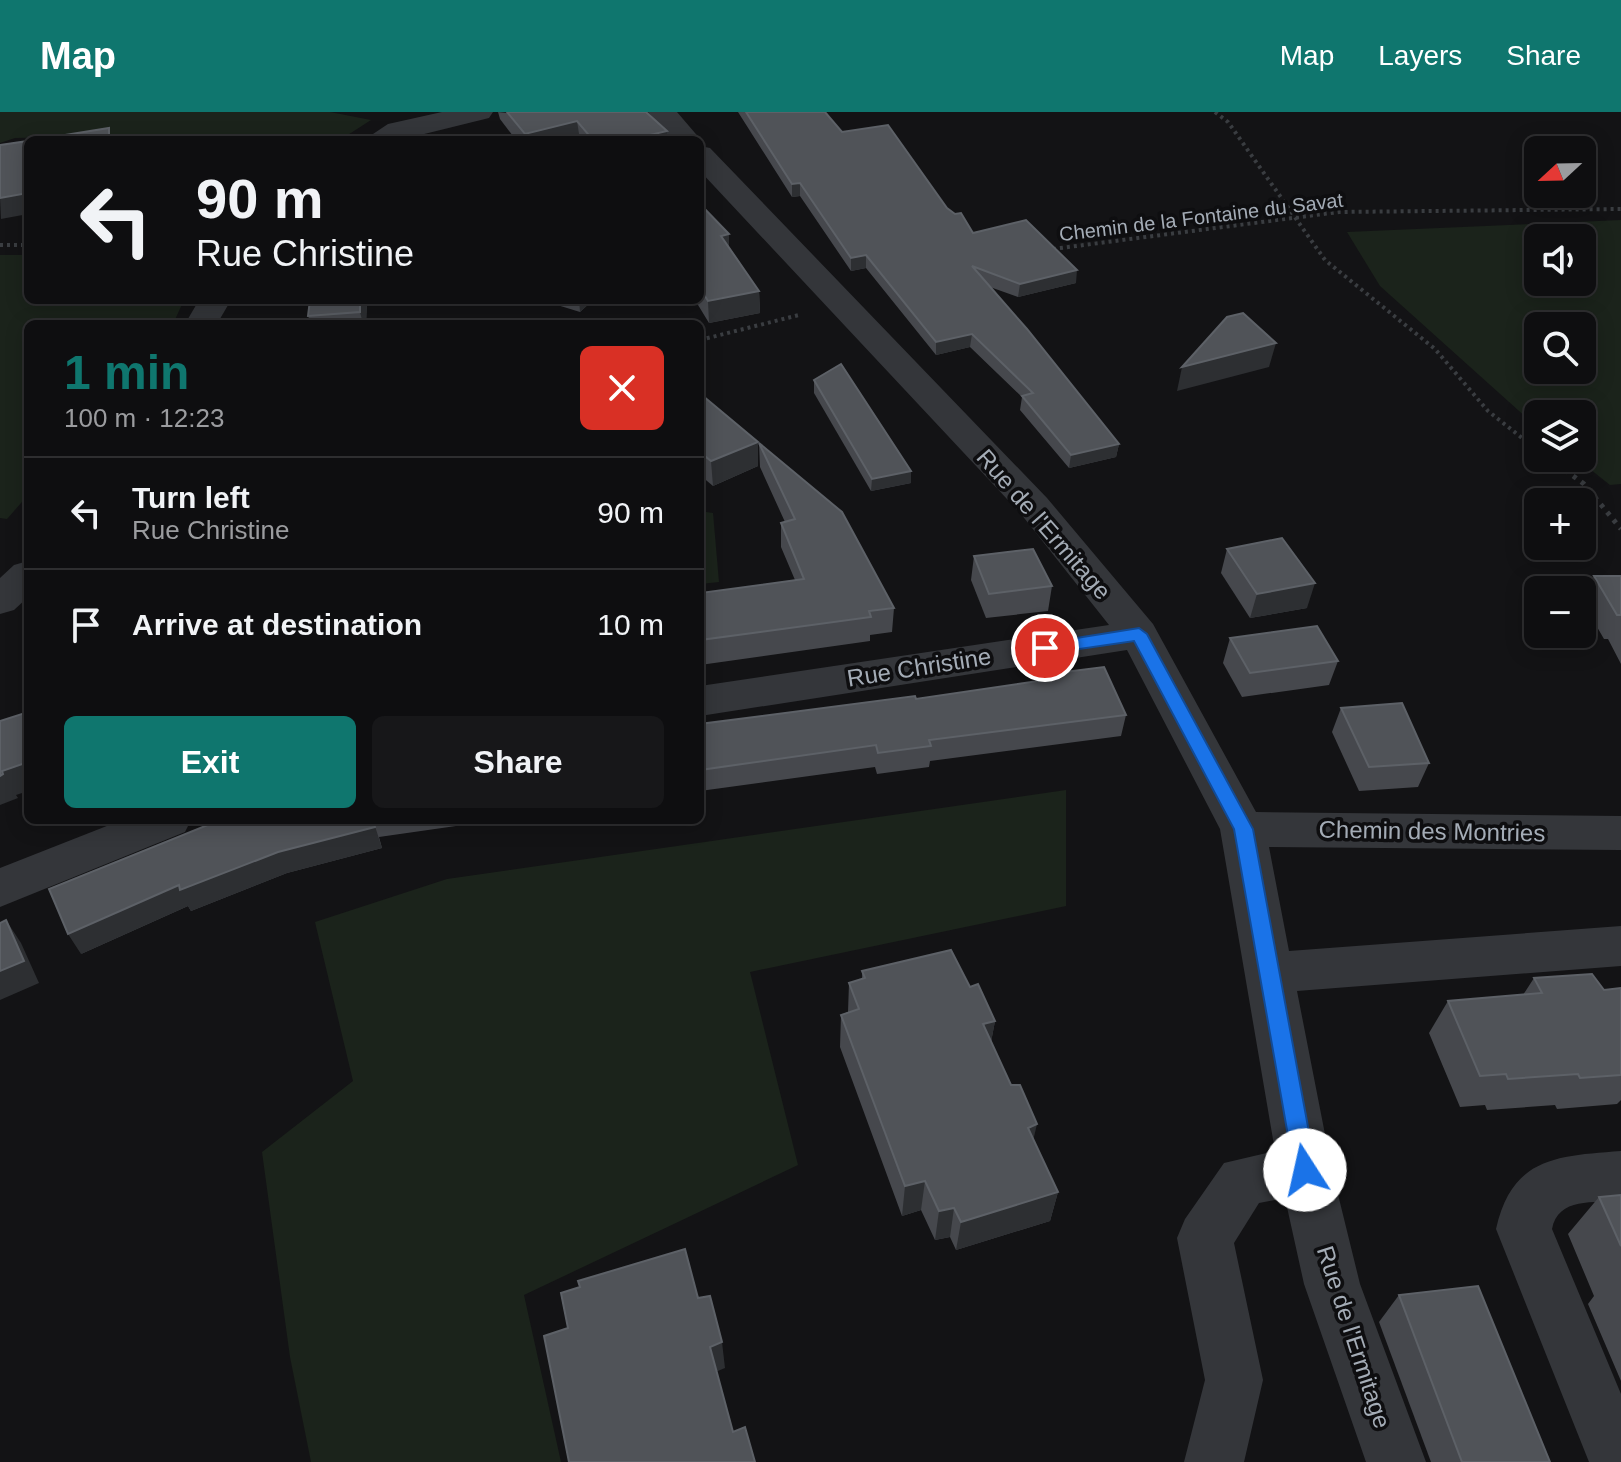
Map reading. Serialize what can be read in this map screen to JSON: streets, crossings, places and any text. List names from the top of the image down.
{
  "streets": {
    "street": ["Rue de l'Ermitage", "Rue Christine", "Chemin des Montries"],
    "path": ["Chemin de la Fontaine du Savat"]
  },
  "crossings": [
    ["Rue de l'Ermitage", "Rue Christine"],
    ["Rue de l'Ermitage", "Chemin des Montries"]
  ],
  "north": "left",
  "page": {
    "header": "Map",
    "nav": ["Map", "Layers", "Share"],
    "map_buttons": ["+", "−"],
    "turn": ["90 m", "Rue Christine"],
    "heading": ["1 min", "100 m · 12:23"],
    "list": [
      {
        "name": "Turn left",
        "note": "Rue Christine",
        "value": "90 m"
      },
      {
        "name": "Arrive at destination",
        "value": "10 m"
      }
    ],
    "buttons": ["Exit", "Share"]
  }
}
